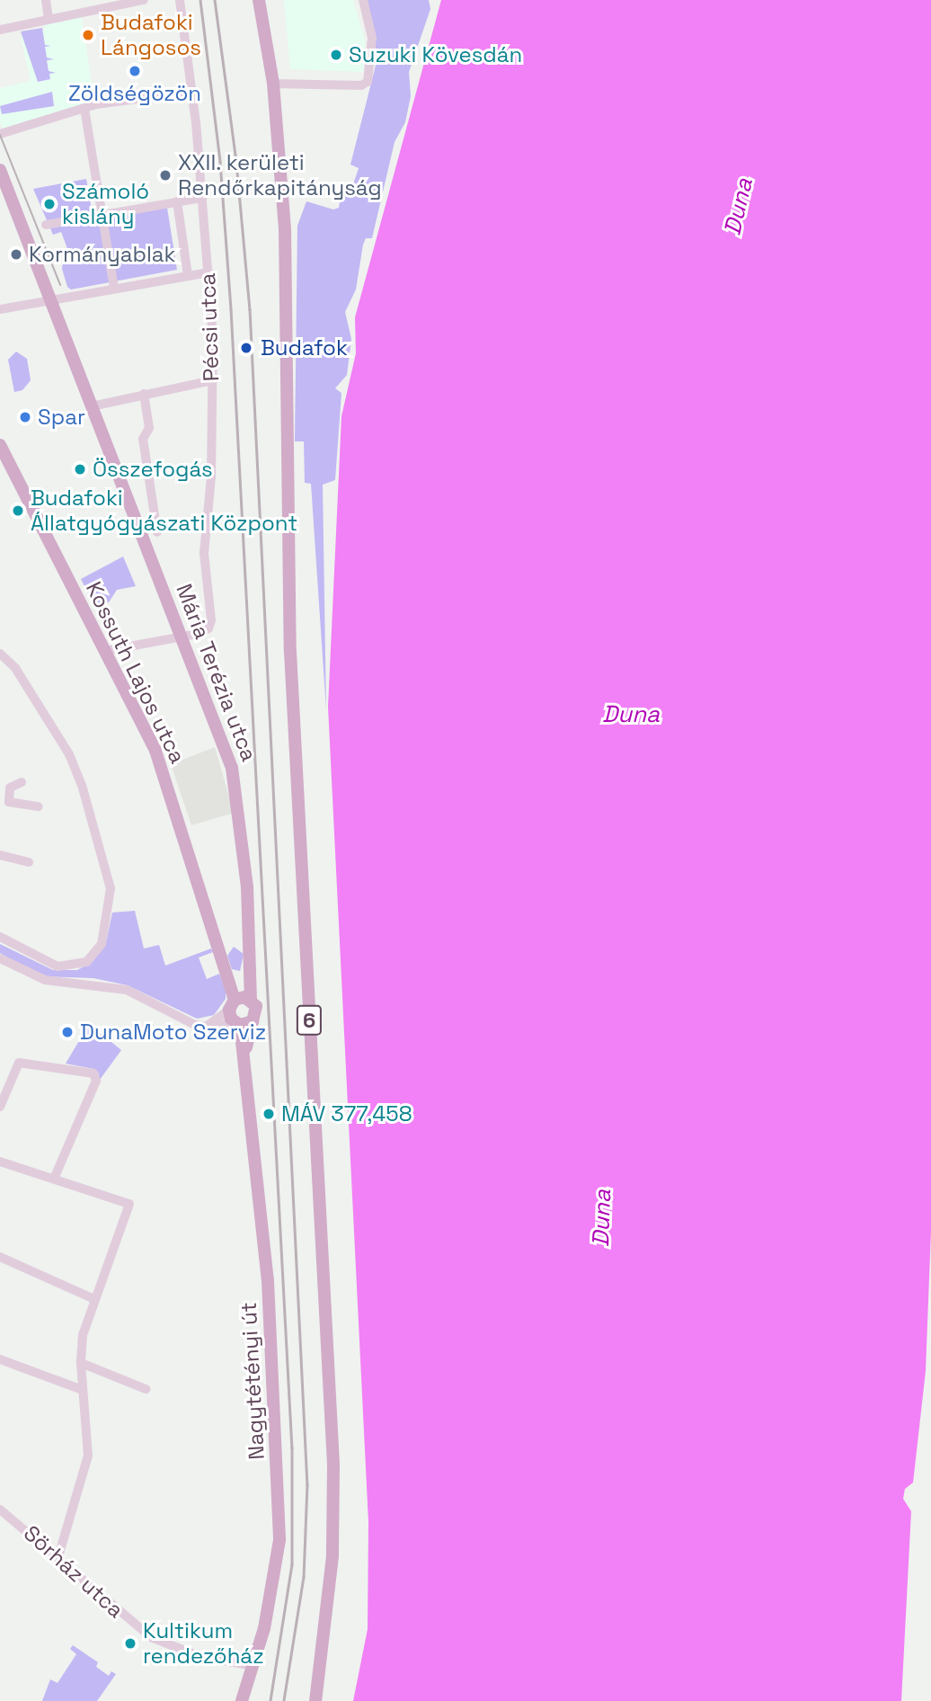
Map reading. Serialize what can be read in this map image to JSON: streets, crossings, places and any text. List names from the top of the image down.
{
  "streets": {
    "main road": [
      "Kossuth Lajos utca",
      "Mária Terézia utca",
      "6",
      "Nagytétényi út"
    ],
    "street": ["Pécsi utca", "Sörház utca"]
  },
  "crossings": [
    ["Pécsi utca", "Kossuth Lajos utca"],
    ["Pécsi utca", "Mária Terézia utca"],
    ["Kossuth Lajos utca", "Mária Terézia utca"],
    ["Kossuth Lajos utca", "Nagytétényi út"],
    ["Mária Terézia utca", "Nagytétényi út"],
    ["Nagytétényi út", "Sörház utca"]
  ],
  "water": ["Duna"],
  "places": [
    "Budafoki Lángosos",
    "Suzuki Kövesdán",
    "Zöldségözön",
    "XXII. kerületi Rendőrkapitányság",
    "Számoló kislány",
    "Kormányablak",
    "Budafok",
    "Spar",
    "Összefogás",
    "Budafoki Állatgyógyászati Központ",
    "DunaMoto Szerviz",
    "MÁV 377,458",
    "Kultikum rendezőház"
  ]
}
